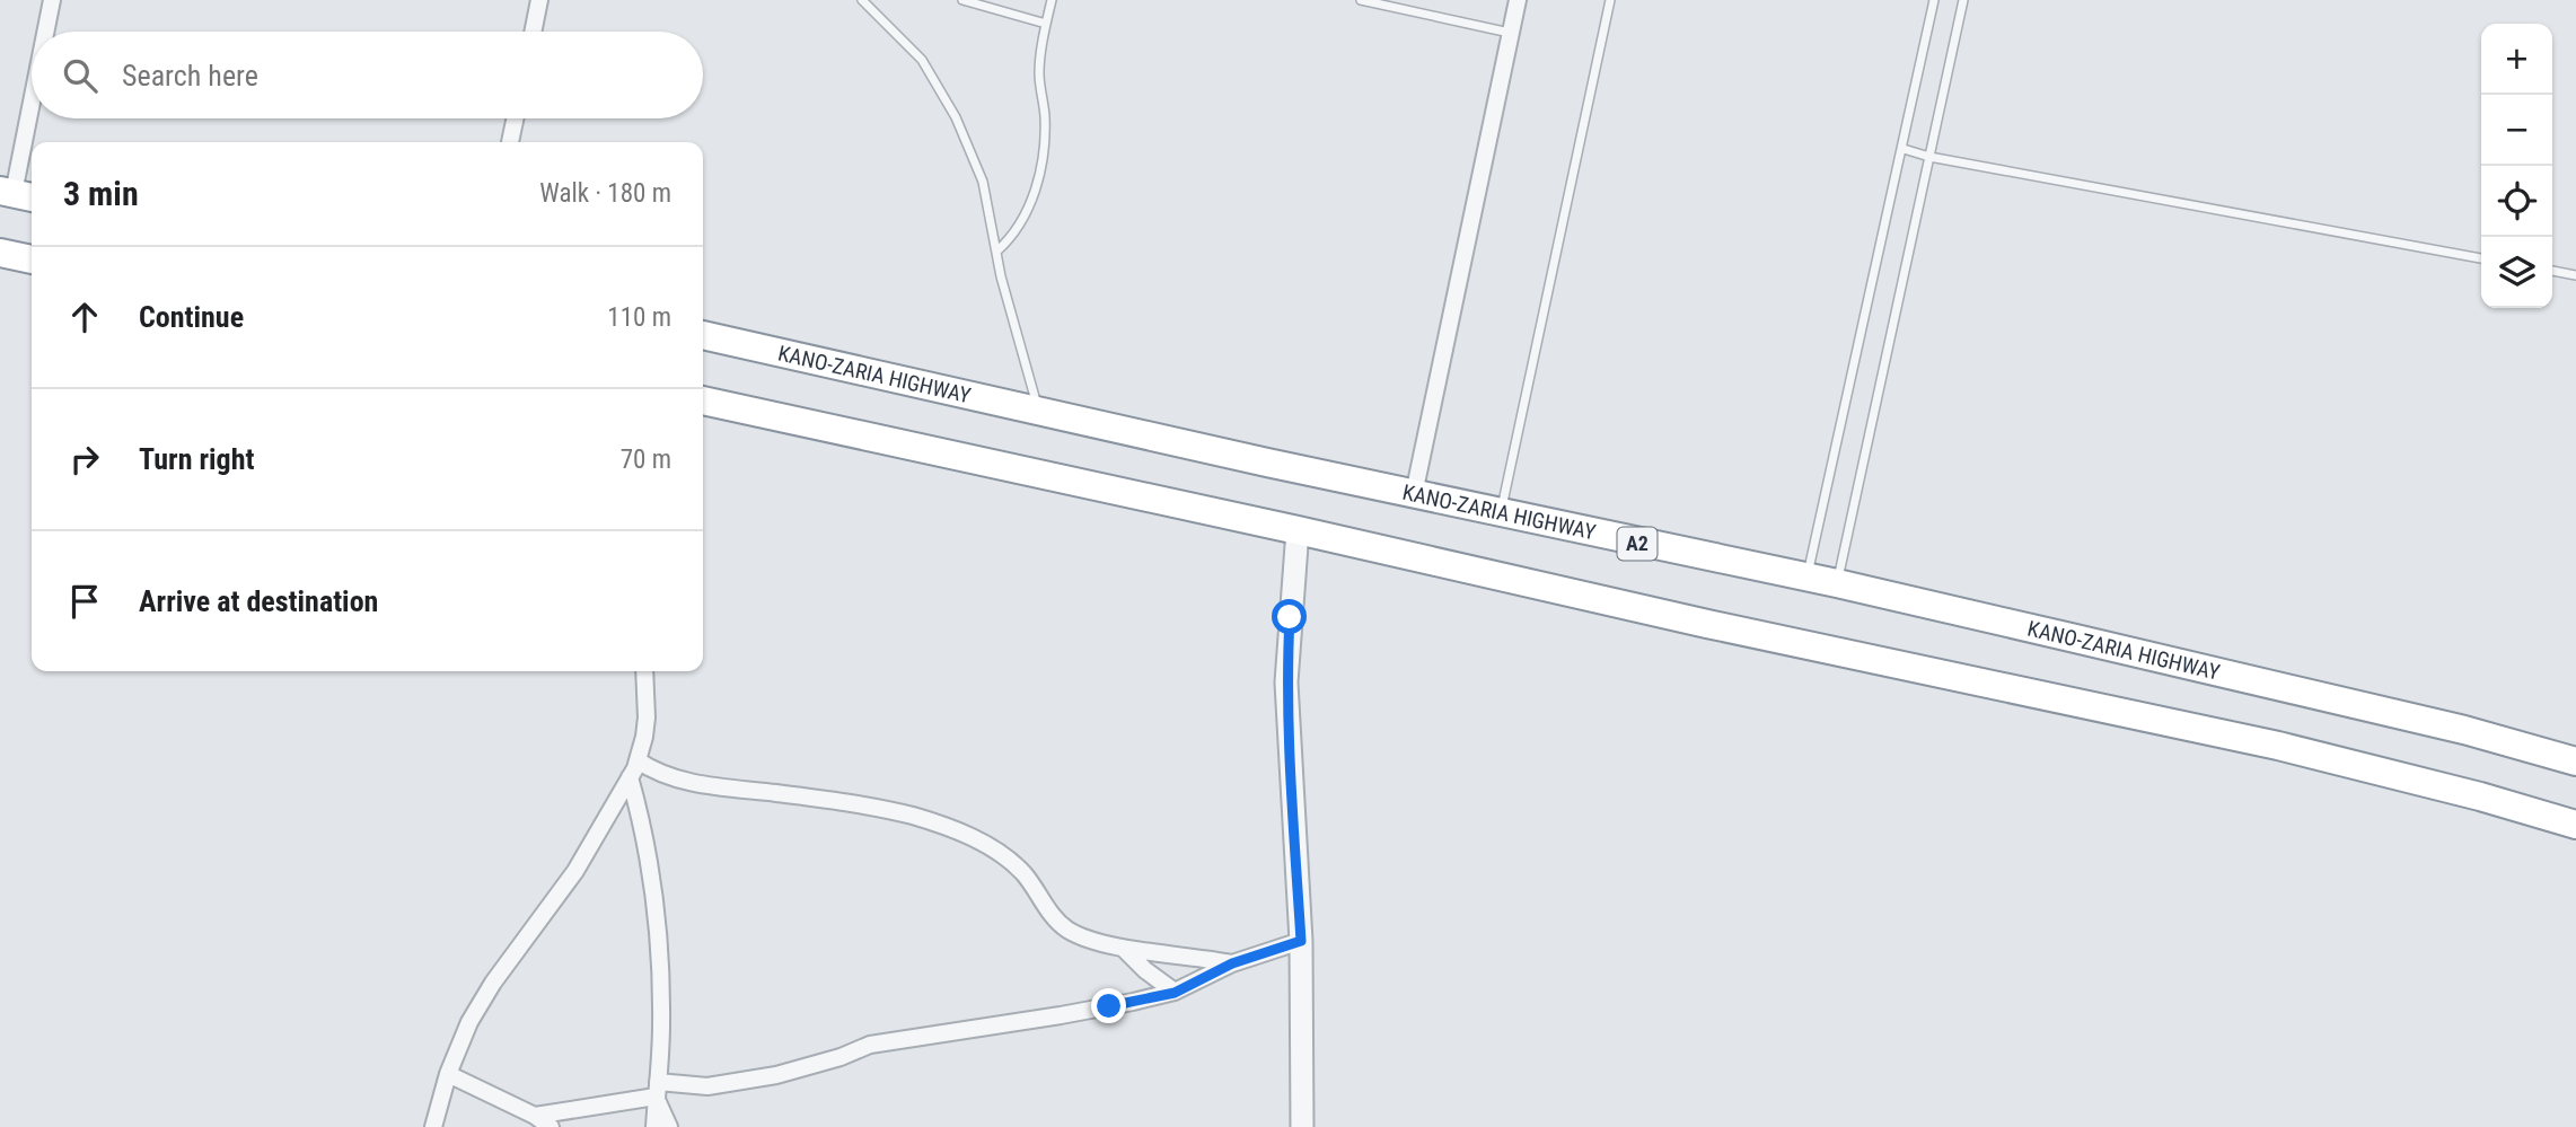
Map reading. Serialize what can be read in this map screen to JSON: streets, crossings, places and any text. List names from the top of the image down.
{
  "streets": {
    "highway": ["KANO-ZARIA HIGHWAY", "A2"]
  },
  "page": {
    "map_buttons": ["+", "−"],
    "search": "Search here",
    "heading": ["3 min", "Walk · 180 m"],
    "list": [
      ["Continue", "110 m"],
      ["Turn right", "70 m"],
      "Arrive at destination"
    ]
  }
}
